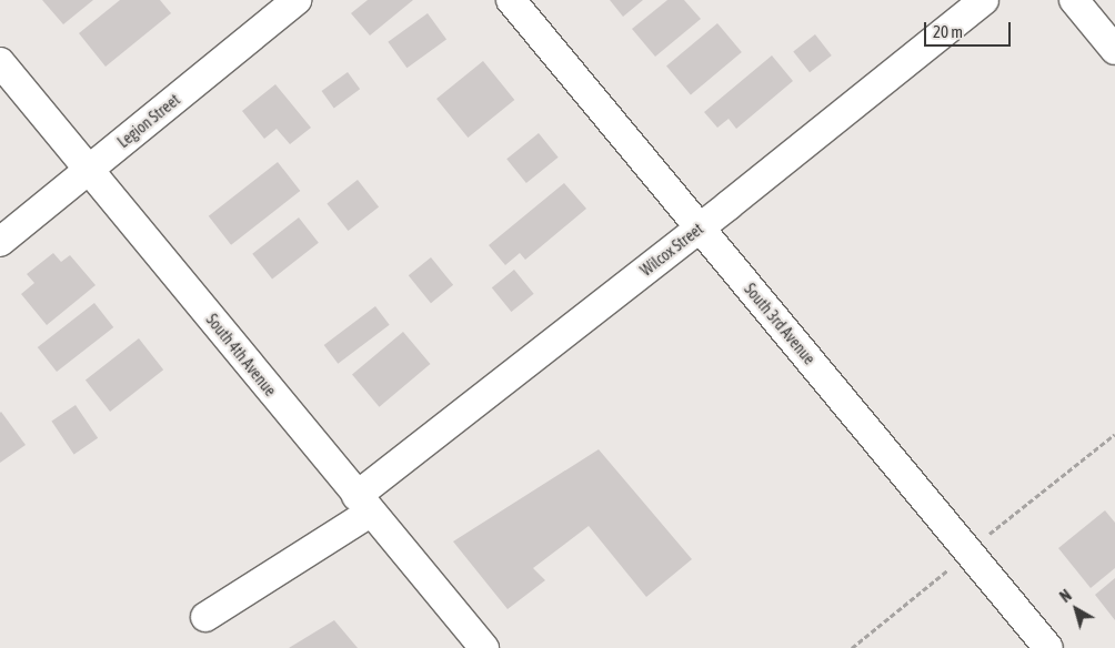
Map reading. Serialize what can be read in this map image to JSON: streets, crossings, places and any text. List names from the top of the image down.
{
  "streets": {
    "street": [
      "Legion Street",
      "Wilcox Street",
      "South 3rd Avenue",
      "South 4th Avenue"
    ]
  },
  "crossings": [
    ["Legion Street", "South 4th Avenue"],
    ["Wilcox Street", "South 3rd Avenue"],
    ["Wilcox Street", "South 4th Avenue"]
  ],
  "scale_bar": "20 m",
  "north": "top left"
}
